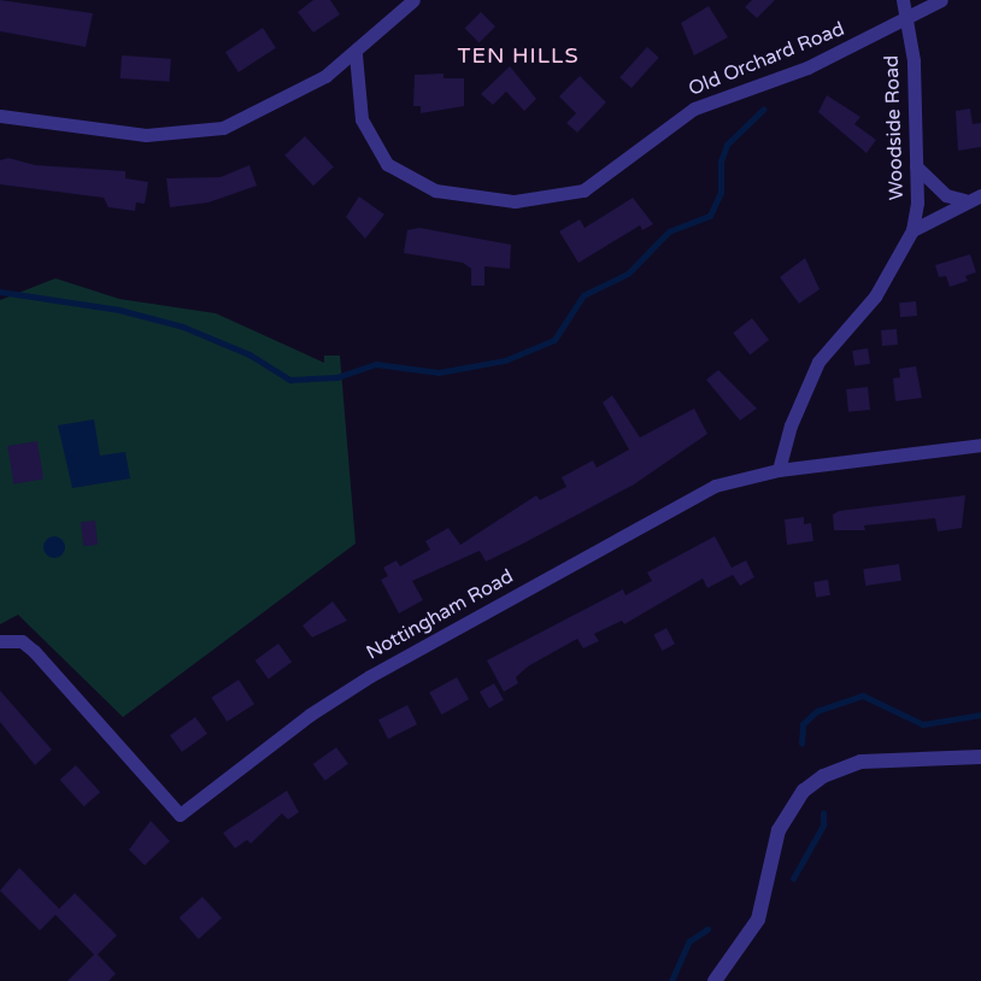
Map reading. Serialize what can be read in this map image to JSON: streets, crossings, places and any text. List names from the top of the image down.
{
  "streets": {
    "street": ["Old Orchard Road", "Woodside Road", "Nottingham Road"]
  },
  "crossings": [
    ["Old Orchard Road", "Woodside Road"],
    ["Woodside Road", "Nottingham Road"]
  ],
  "districts": ["TEN HILLS"]
}
